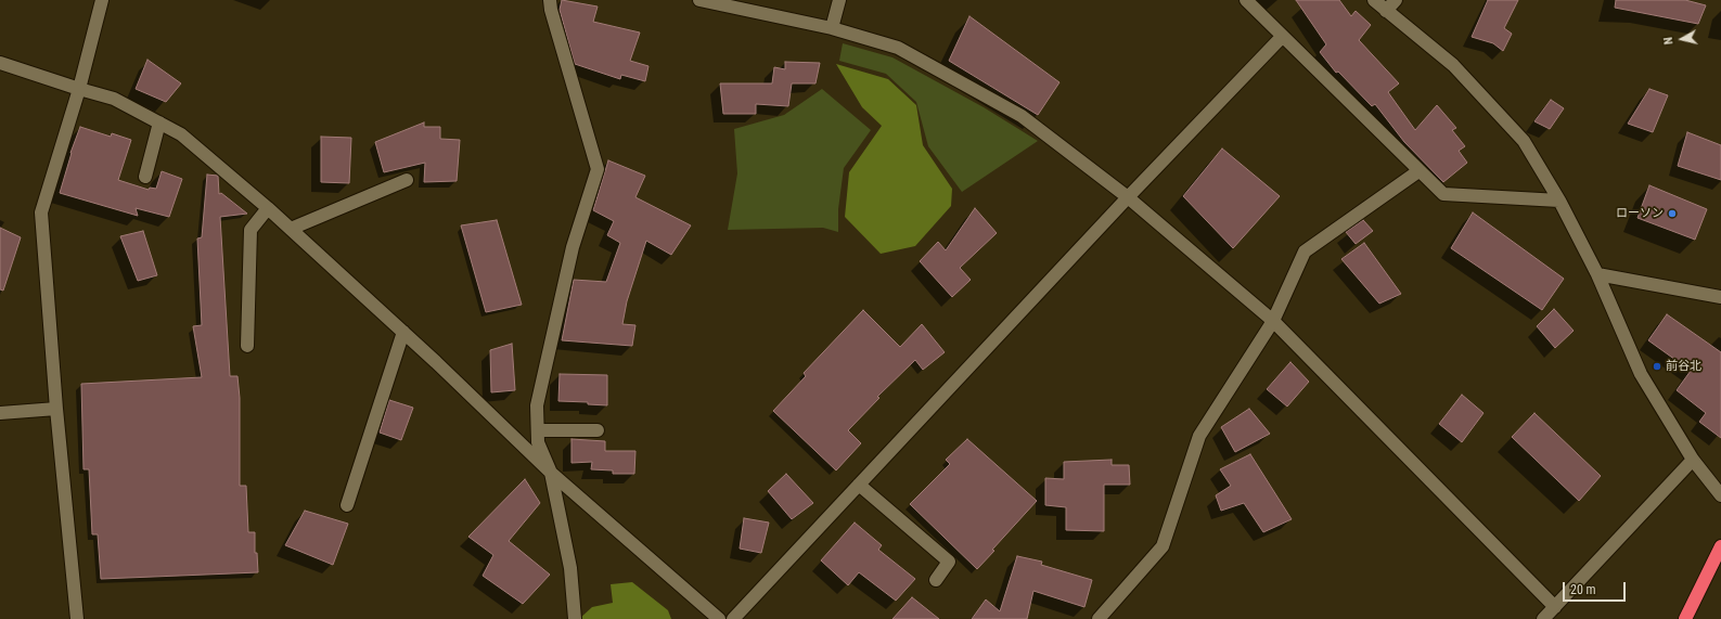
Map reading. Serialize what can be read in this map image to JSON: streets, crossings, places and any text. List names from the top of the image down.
{
  "places": ["ローソン", "前谷北"],
  "scale_bar": "20 m",
  "north": "left"
}
